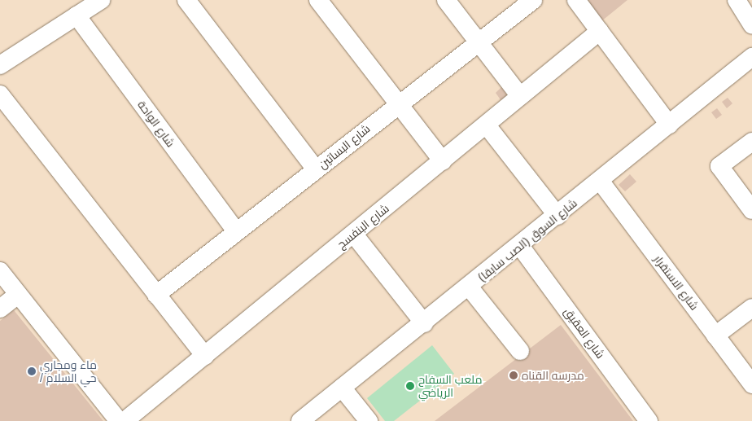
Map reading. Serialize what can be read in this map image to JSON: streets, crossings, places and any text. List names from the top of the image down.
{
  "streets": {
    "street": [
      "شارع الواحة",
      "شارع البساتين",
      "شارع البنفسج",
      "شارع السوق (الصب سابقا)",
      "شارع الاستقرار",
      "شارع العقيق"
    ]
  },
  "crossings": [
    ["شارع الواحة", "شارع البساتين"],
    ["شارع السوق (الصب سابقا)", "شارع الاستقرار"],
    ["شارع السوق (الصب سابقا)", "شارع العقيق"]
  ],
  "places": ["ماء ومجاري / حي السلام", "مدرسه القناه", "ملعب السفاح الرياضي"]
}
